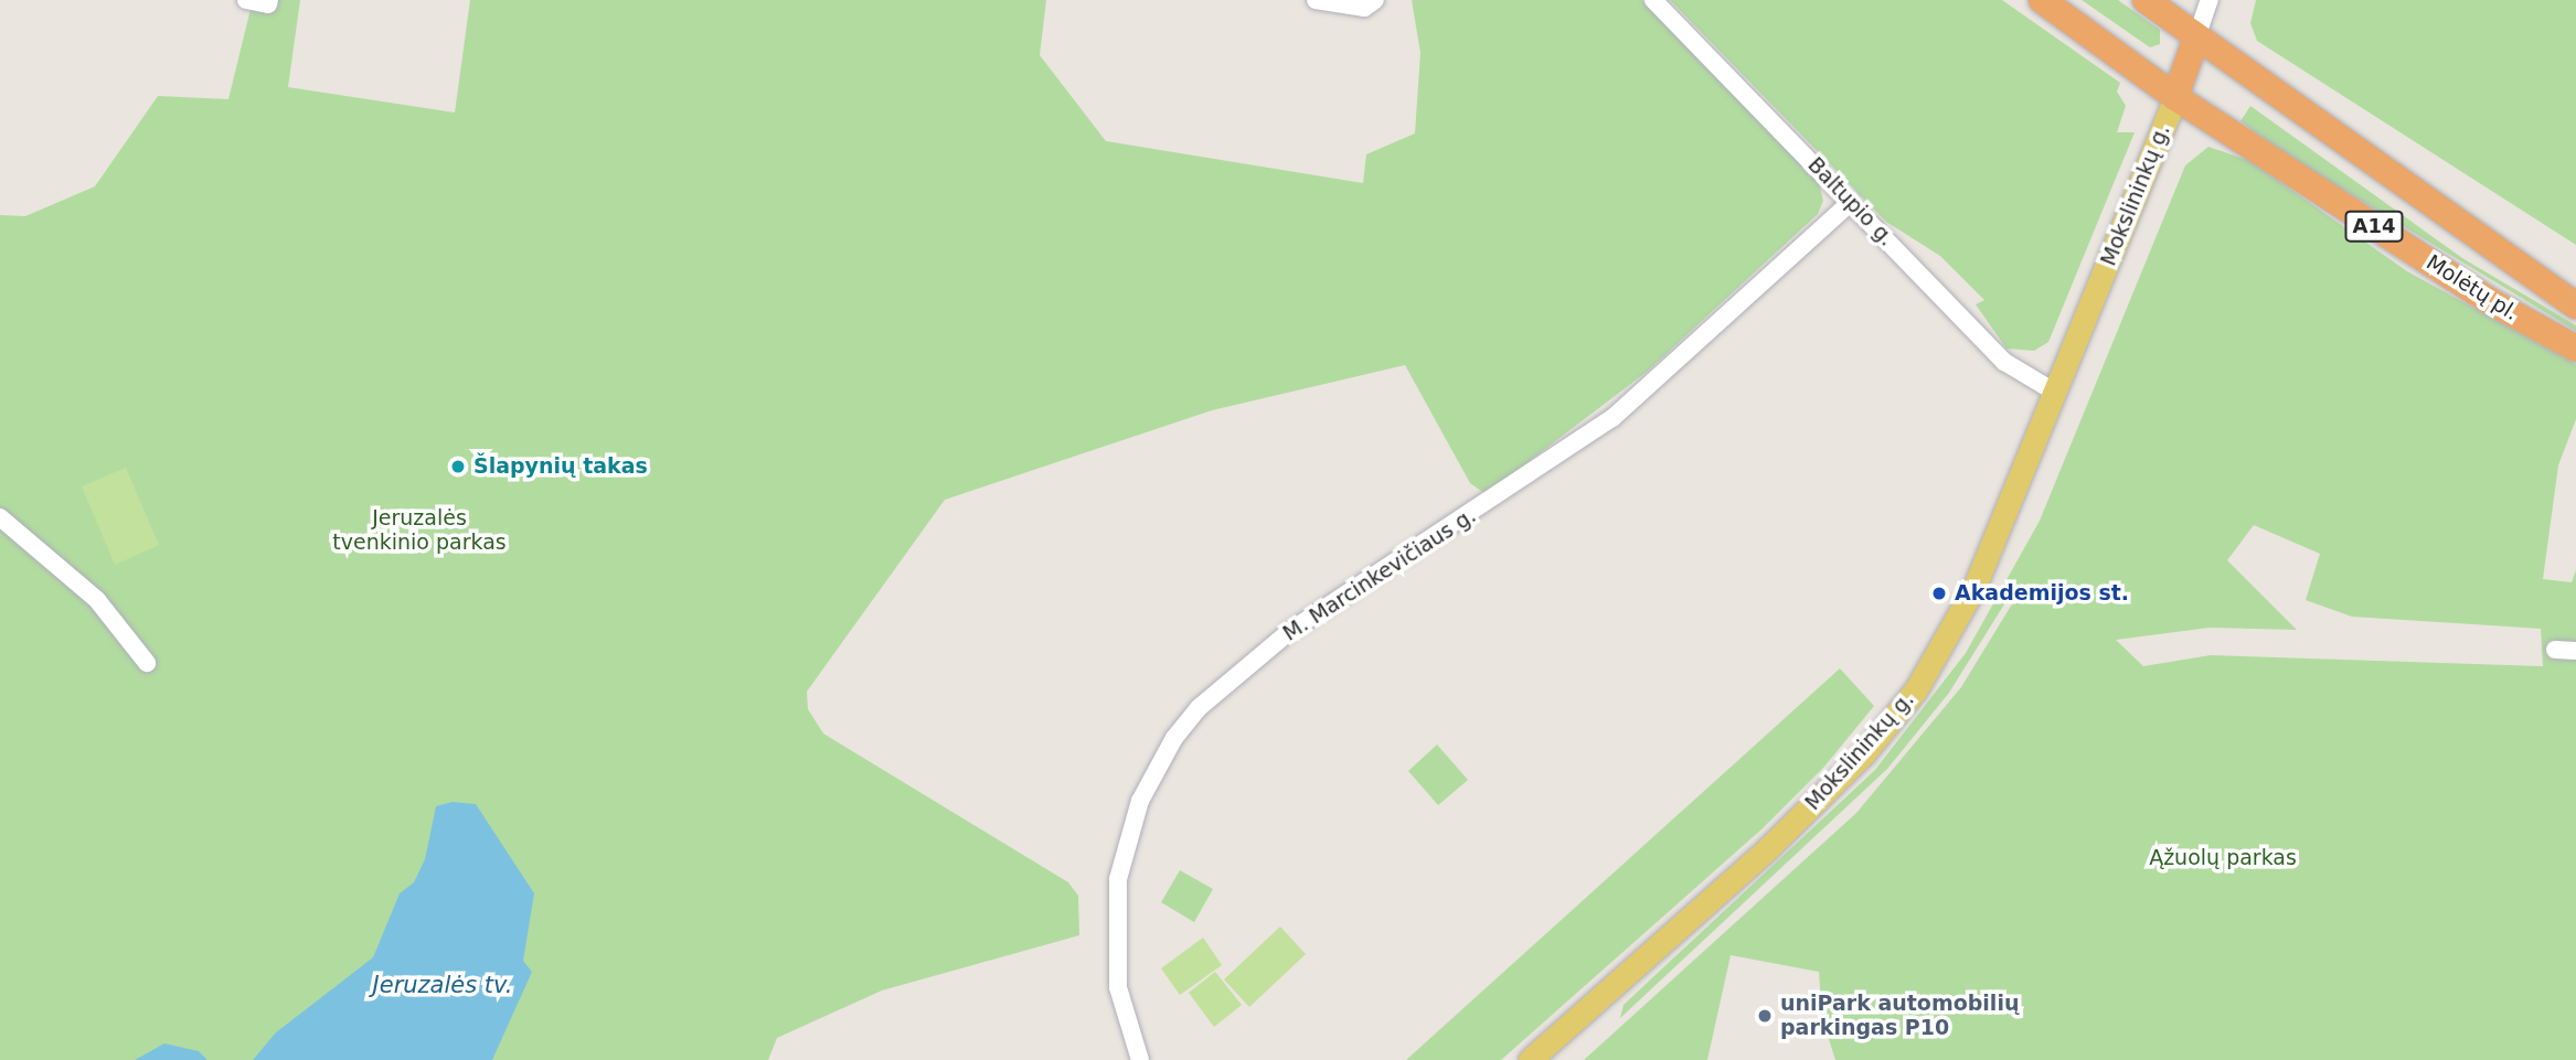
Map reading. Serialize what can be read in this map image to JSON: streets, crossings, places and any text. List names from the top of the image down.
{
  "streets": {
    "highway": ["A14", "Molėtų pl."],
    "main road": ["Mokslininkų g."],
    "street": ["Baltupio g.", "M. Marcinkevičiaus g."]
  },
  "crossings": [
    ["Mokslininkų g.", "Baltupio g."],
    ["Mokslininkų g.", "A14"],
    ["Mokslininkų g.", "Molėtų pl."],
    ["Baltupio g.", "M. Marcinkevičiaus g."],
    ["A14", "Molėtų pl."]
  ],
  "water": ["Jeruzalės tv."],
  "parks": ["Jeruzalės tvenkinio parkas", "Ąžuolų parkas"],
  "places": ["Šlapynių takas", "Akademijos st.", "uniPark automobilių parkingas P10"]
}
